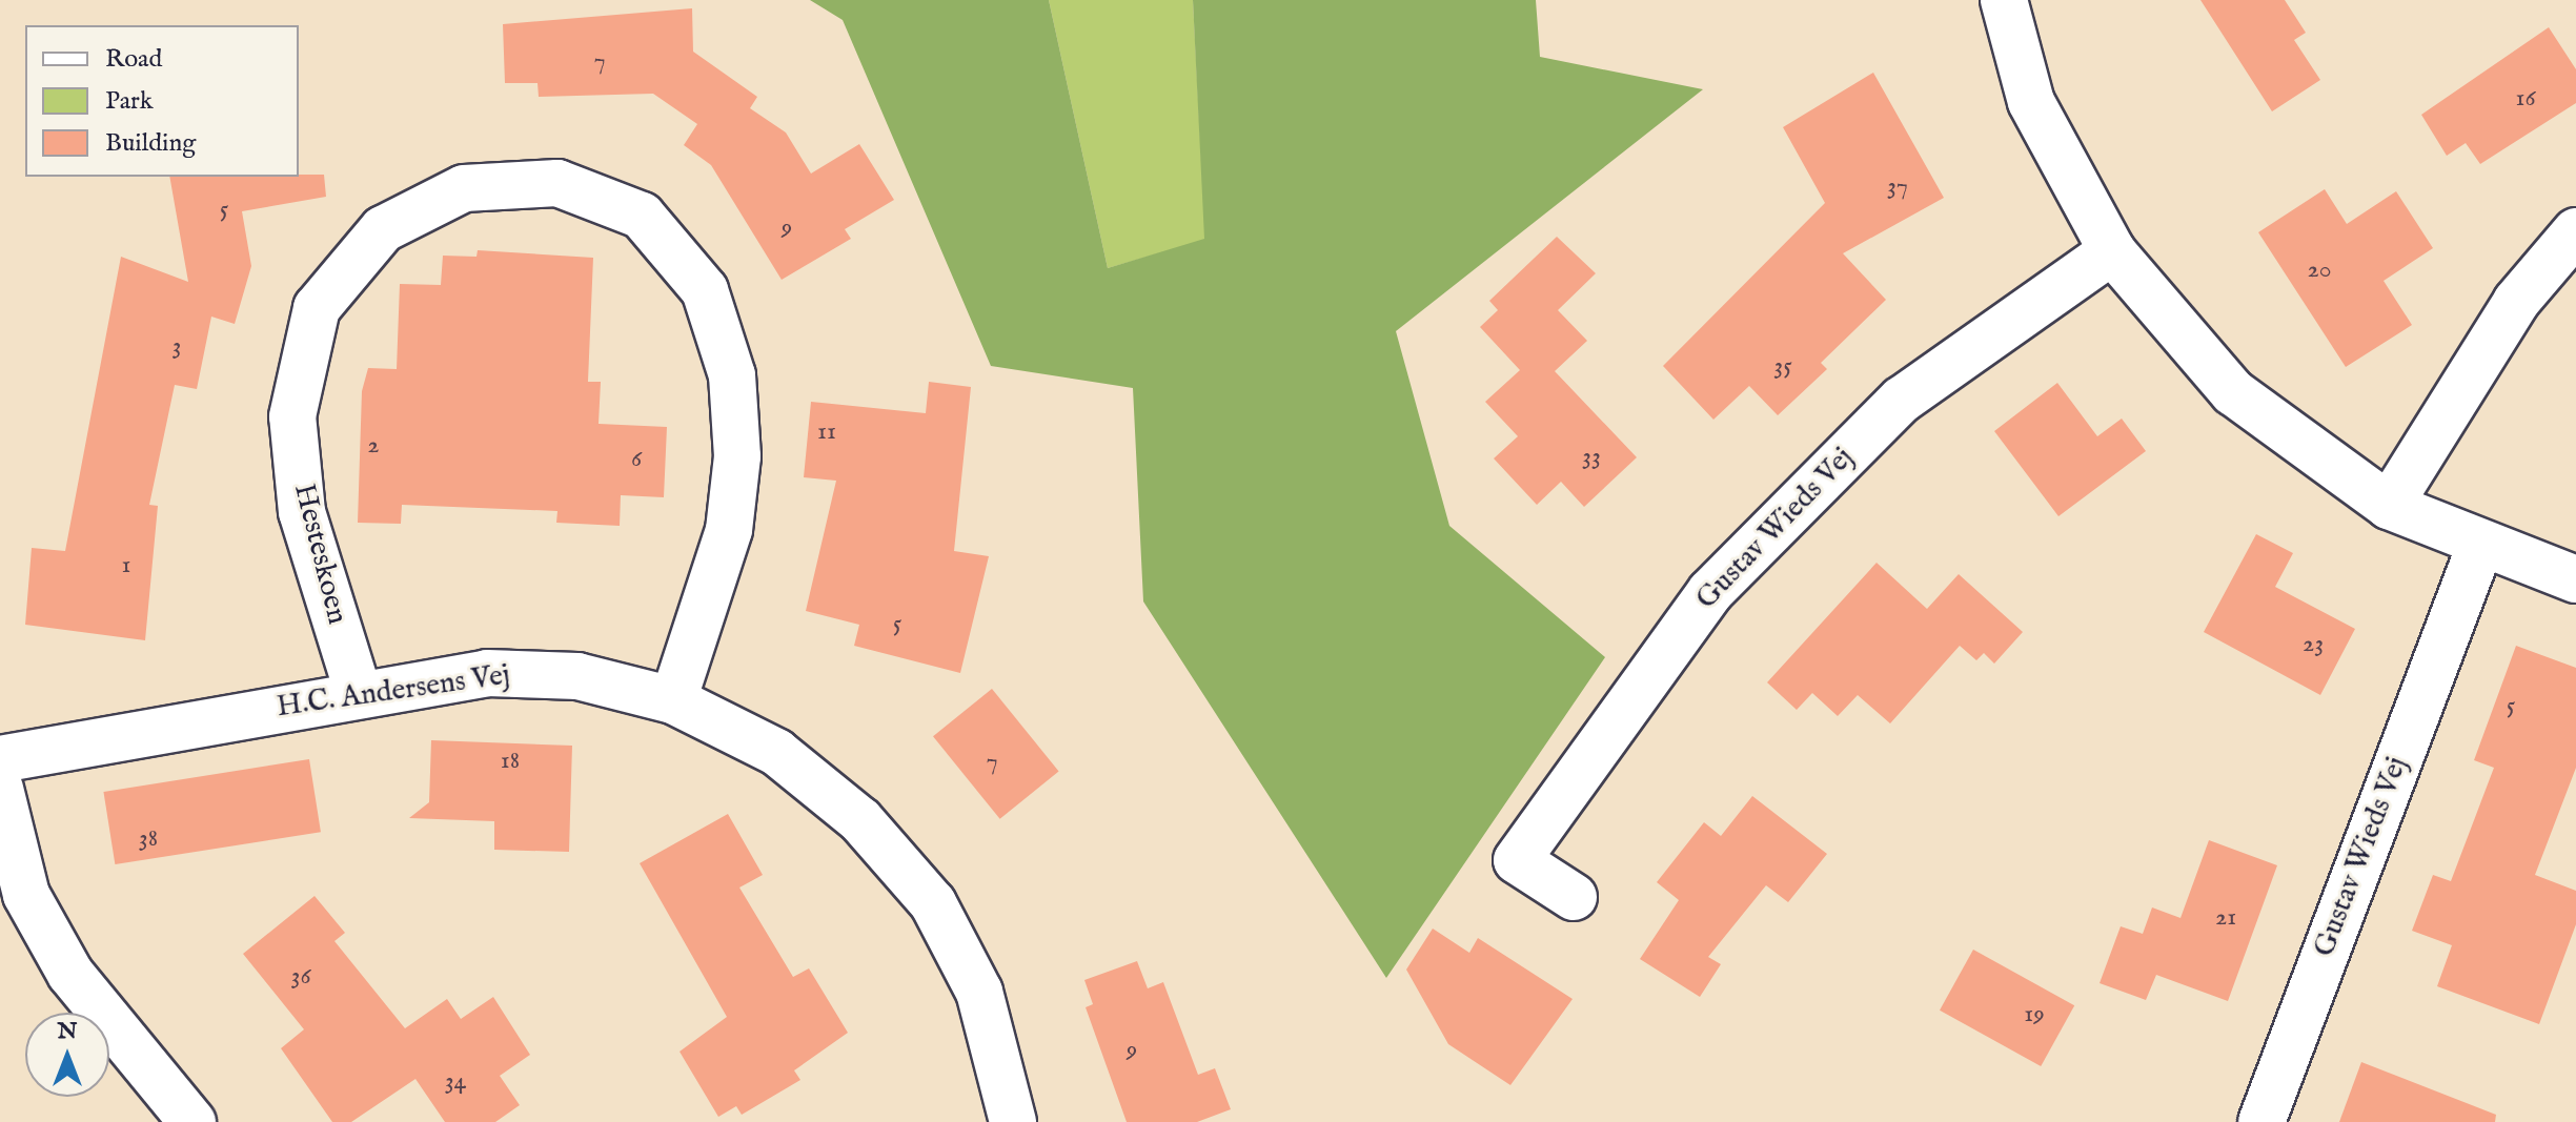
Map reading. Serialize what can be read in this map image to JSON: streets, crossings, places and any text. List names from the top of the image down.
{
  "streets": {
    "street": ["Gustav Wieds Vej", "Hesteskoen", "H.C. Andersens Vej"]
  },
  "crossings": [
    ["Hesteskoen", "H.C. Andersens Vej"]
  ],
  "house_numbers": [
    "7",
    "16",
    "37",
    "5",
    "9",
    "20",
    "3",
    "35",
    "11",
    "2",
    "33",
    "6",
    "1",
    "5",
    "23",
    "5",
    "18",
    "7",
    "38",
    "21",
    "36",
    "19",
    "9",
    "34"
  ],
  "legend": ["Road", "Park", "Building"],
  "north": "top"
}
